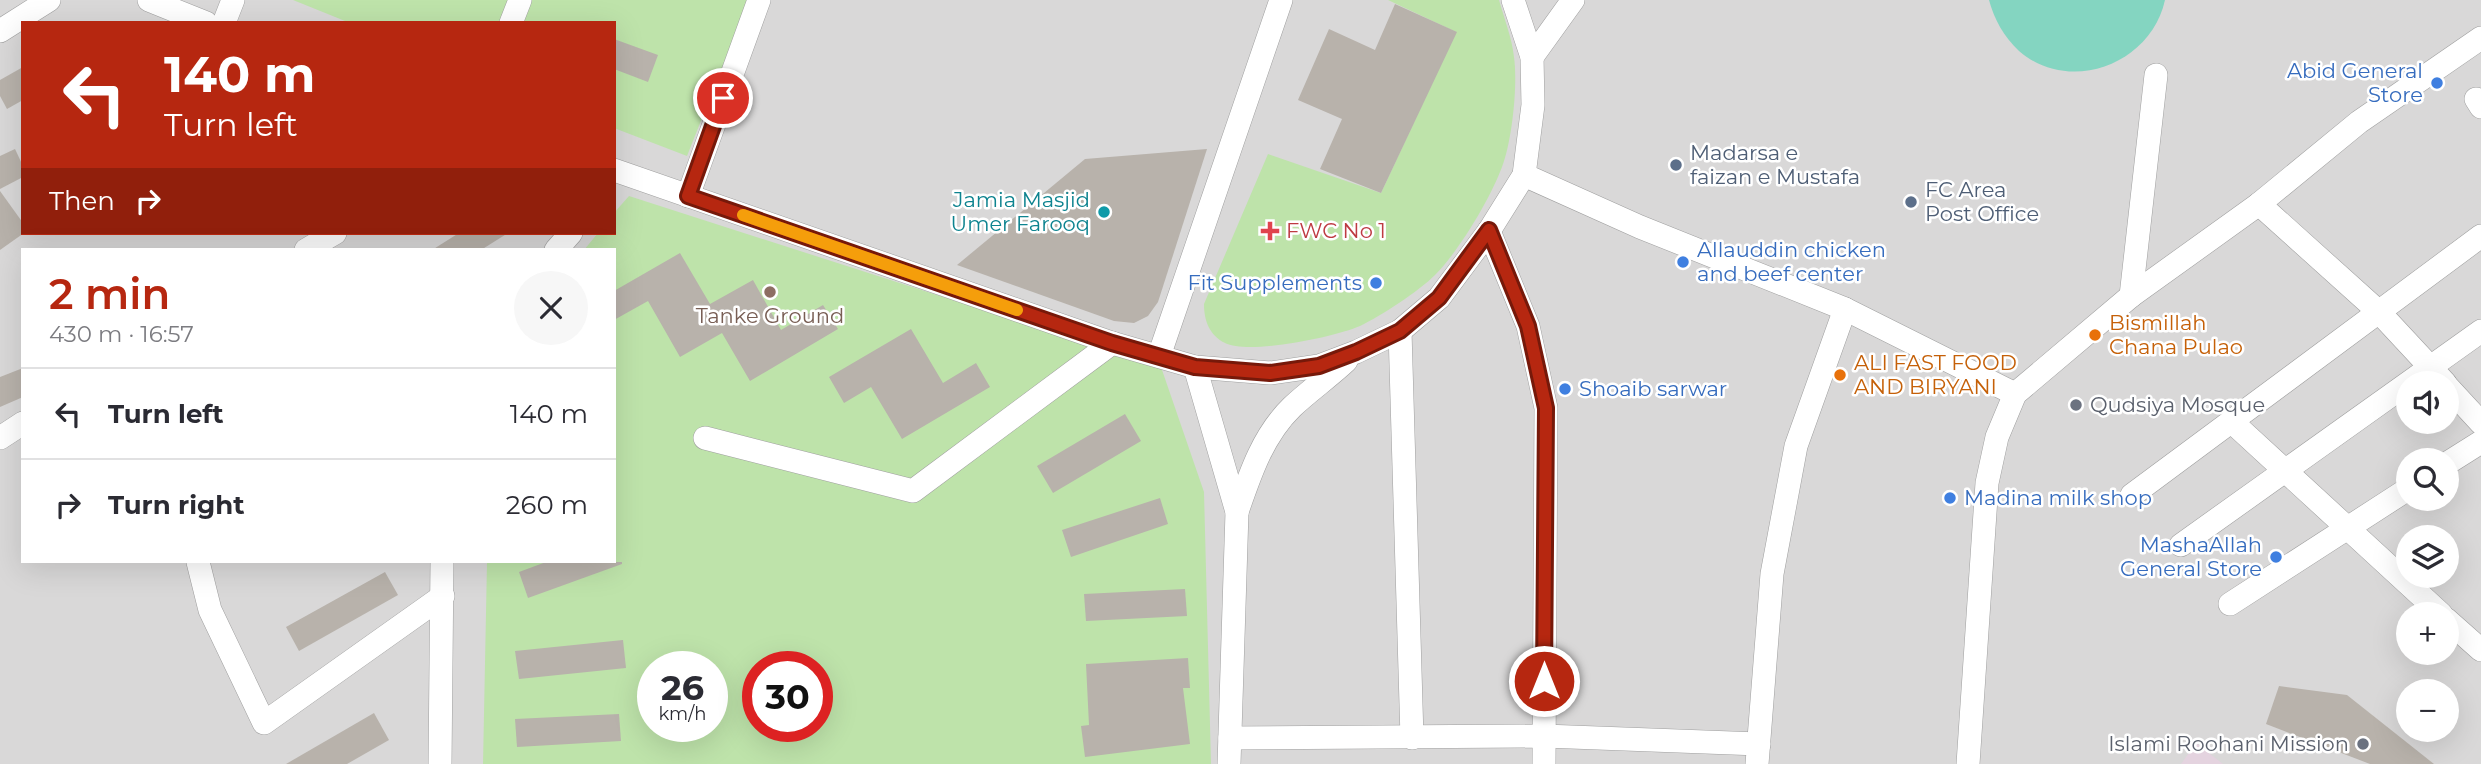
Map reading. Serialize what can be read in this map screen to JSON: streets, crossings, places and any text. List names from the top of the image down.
{
  "places": {
    "other": [
      "Abid General Store",
      "Madarsa e faizan e Mustafa",
      "FC Area Post Office",
      "Jamia Masjid Umer Farooq",
      "Allauddin chicken and beef center",
      "Fit Supplements",
      "Tanke Ground",
      "Bismillah Chana Pulao",
      "ALI FAST FOOD AND BIRYANI",
      "Shoaib sarwar",
      "Qudsiya Mosque",
      "Madina milk shop",
      "MashaAllah General Store",
      "Islami Roohani Mission"
    ],
    "health": ["FWC No 1"]
  },
  "page": {
    "turn": ["140 m", "Turn left"],
    "then": "Then",
    "heading": ["2 min", "430 m · 16:57"],
    "list": [
      {
        "name": "Turn left",
        "value": "140 m"
      },
      {
        "name": "Turn right",
        "value": "260 m"
      }
    ],
    "map_buttons": ["+", "−"],
    "speed": "26 km/h",
    "limit": "30"
  }
}
